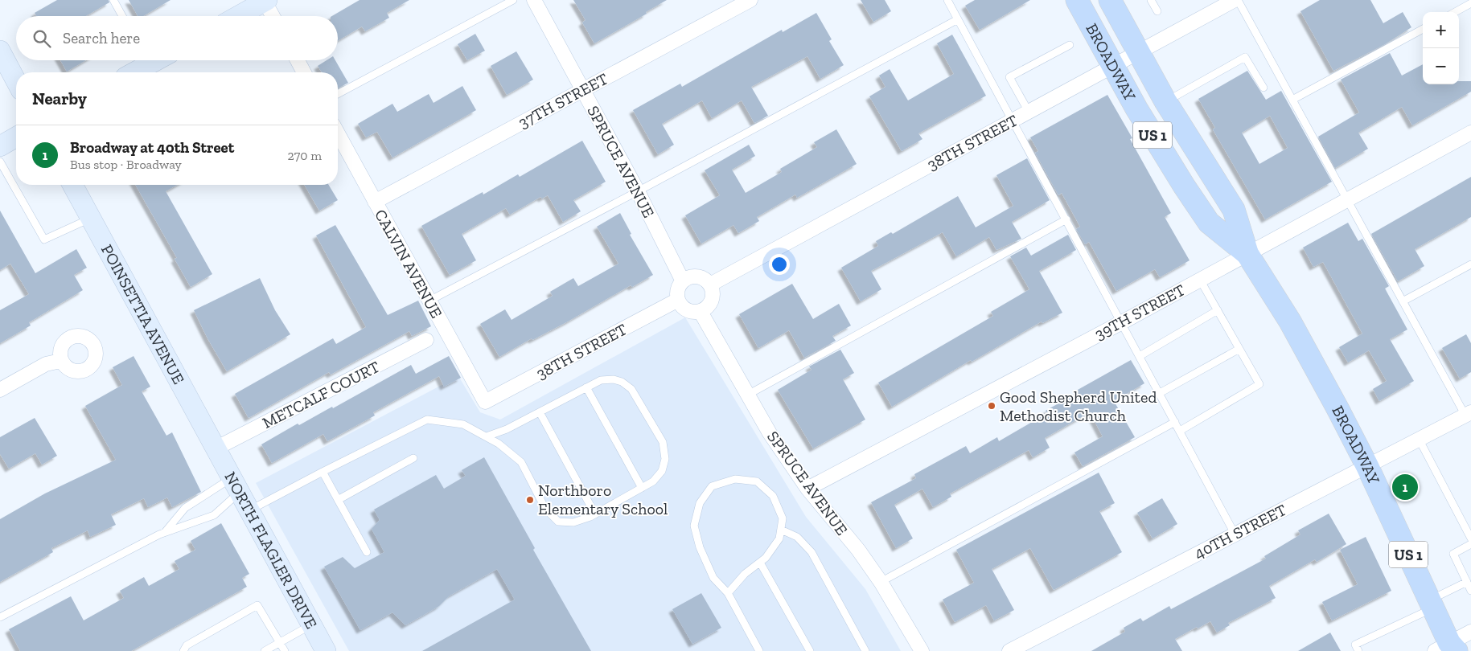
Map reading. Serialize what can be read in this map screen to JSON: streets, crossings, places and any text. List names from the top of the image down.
{
  "streets": {
    "main road": ["BROADWAY", "US 1"],
    "street": [
      "37TH STREET",
      "38TH STREET",
      "SPRUCE AVENUE",
      "CALVIN AVENUE",
      "39TH STREET",
      "POINSETTIA AVENUE",
      "METCALF COURT",
      "40TH STREET",
      "NORTH FLAGLER DRIVE"
    ]
  },
  "crossings": [
    ["BROADWAY", "38TH STREET"],
    ["BROADWAY", "39TH STREET"],
    ["BROADWAY", "40TH STREET"],
    ["37TH STREET", "SPRUCE AVENUE"],
    ["37TH STREET", "CALVIN AVENUE"],
    ["38TH STREET", "SPRUCE AVENUE"],
    ["38TH STREET", "CALVIN AVENUE"],
    ["SPRUCE AVENUE", "39TH STREET"],
    ["POINSETTIA AVENUE", "METCALF COURT"],
    ["POINSETTIA AVENUE", "NORTH FLAGLER DRIVE"],
    ["METCALF COURT", "NORTH FLAGLER DRIVE"]
  ],
  "places": ["Good Shepherd United Methodist Church", "Northboro Elementary School"],
  "page": {
    "map_buttons": ["+", "−"],
    "search": "Search here",
    "heading": "Nearby",
    "list": [
      {
        "mark": "1",
        "name": "Broadway at 40th Street",
        "note": "Bus stop · Broadway",
        "value": "270 m"
      }
    ],
    "pins": "1"
  }
}
